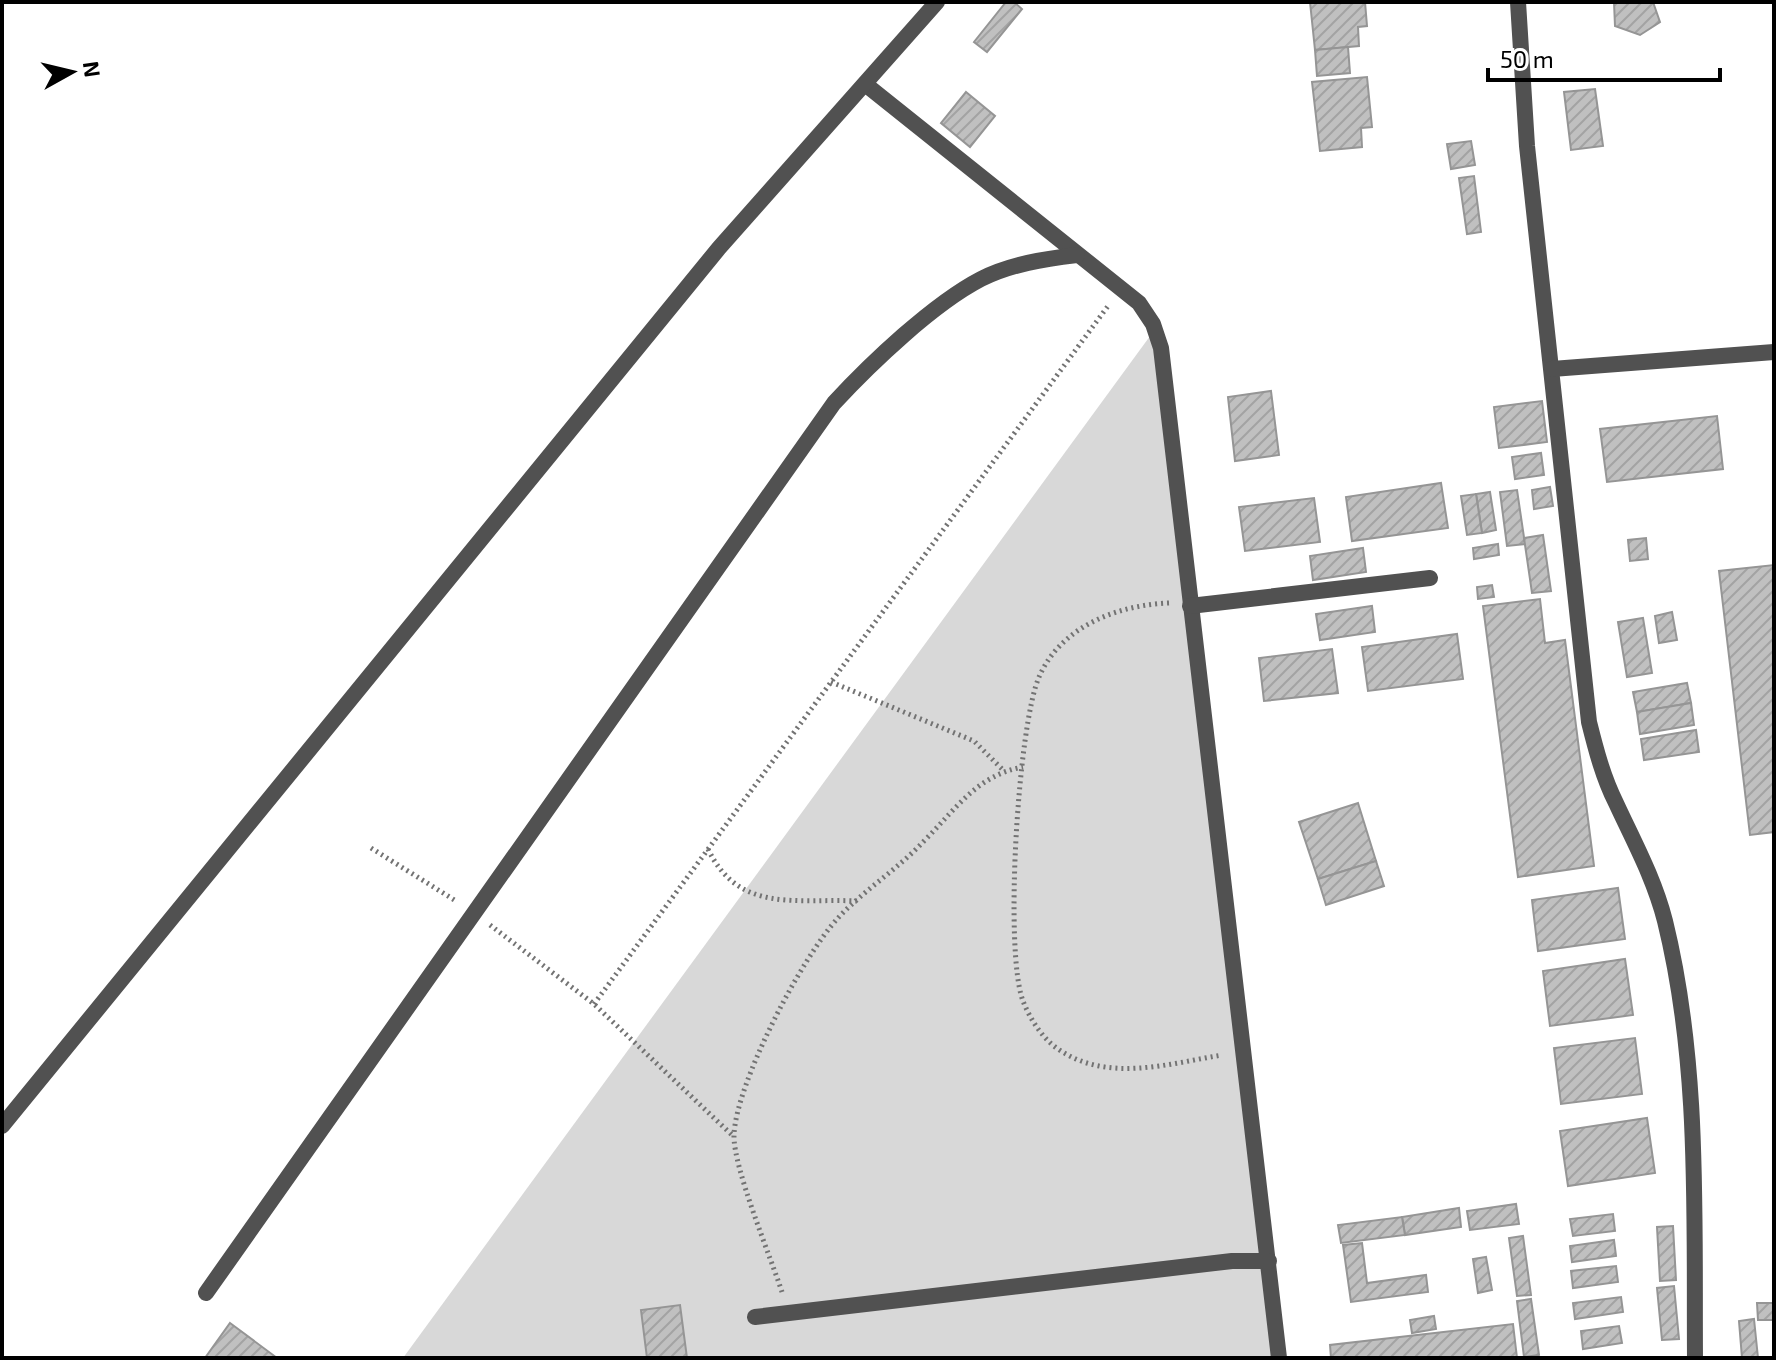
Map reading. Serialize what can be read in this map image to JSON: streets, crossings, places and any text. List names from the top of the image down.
{
  "scale_bar": "50 m",
  "north": "right"
}
